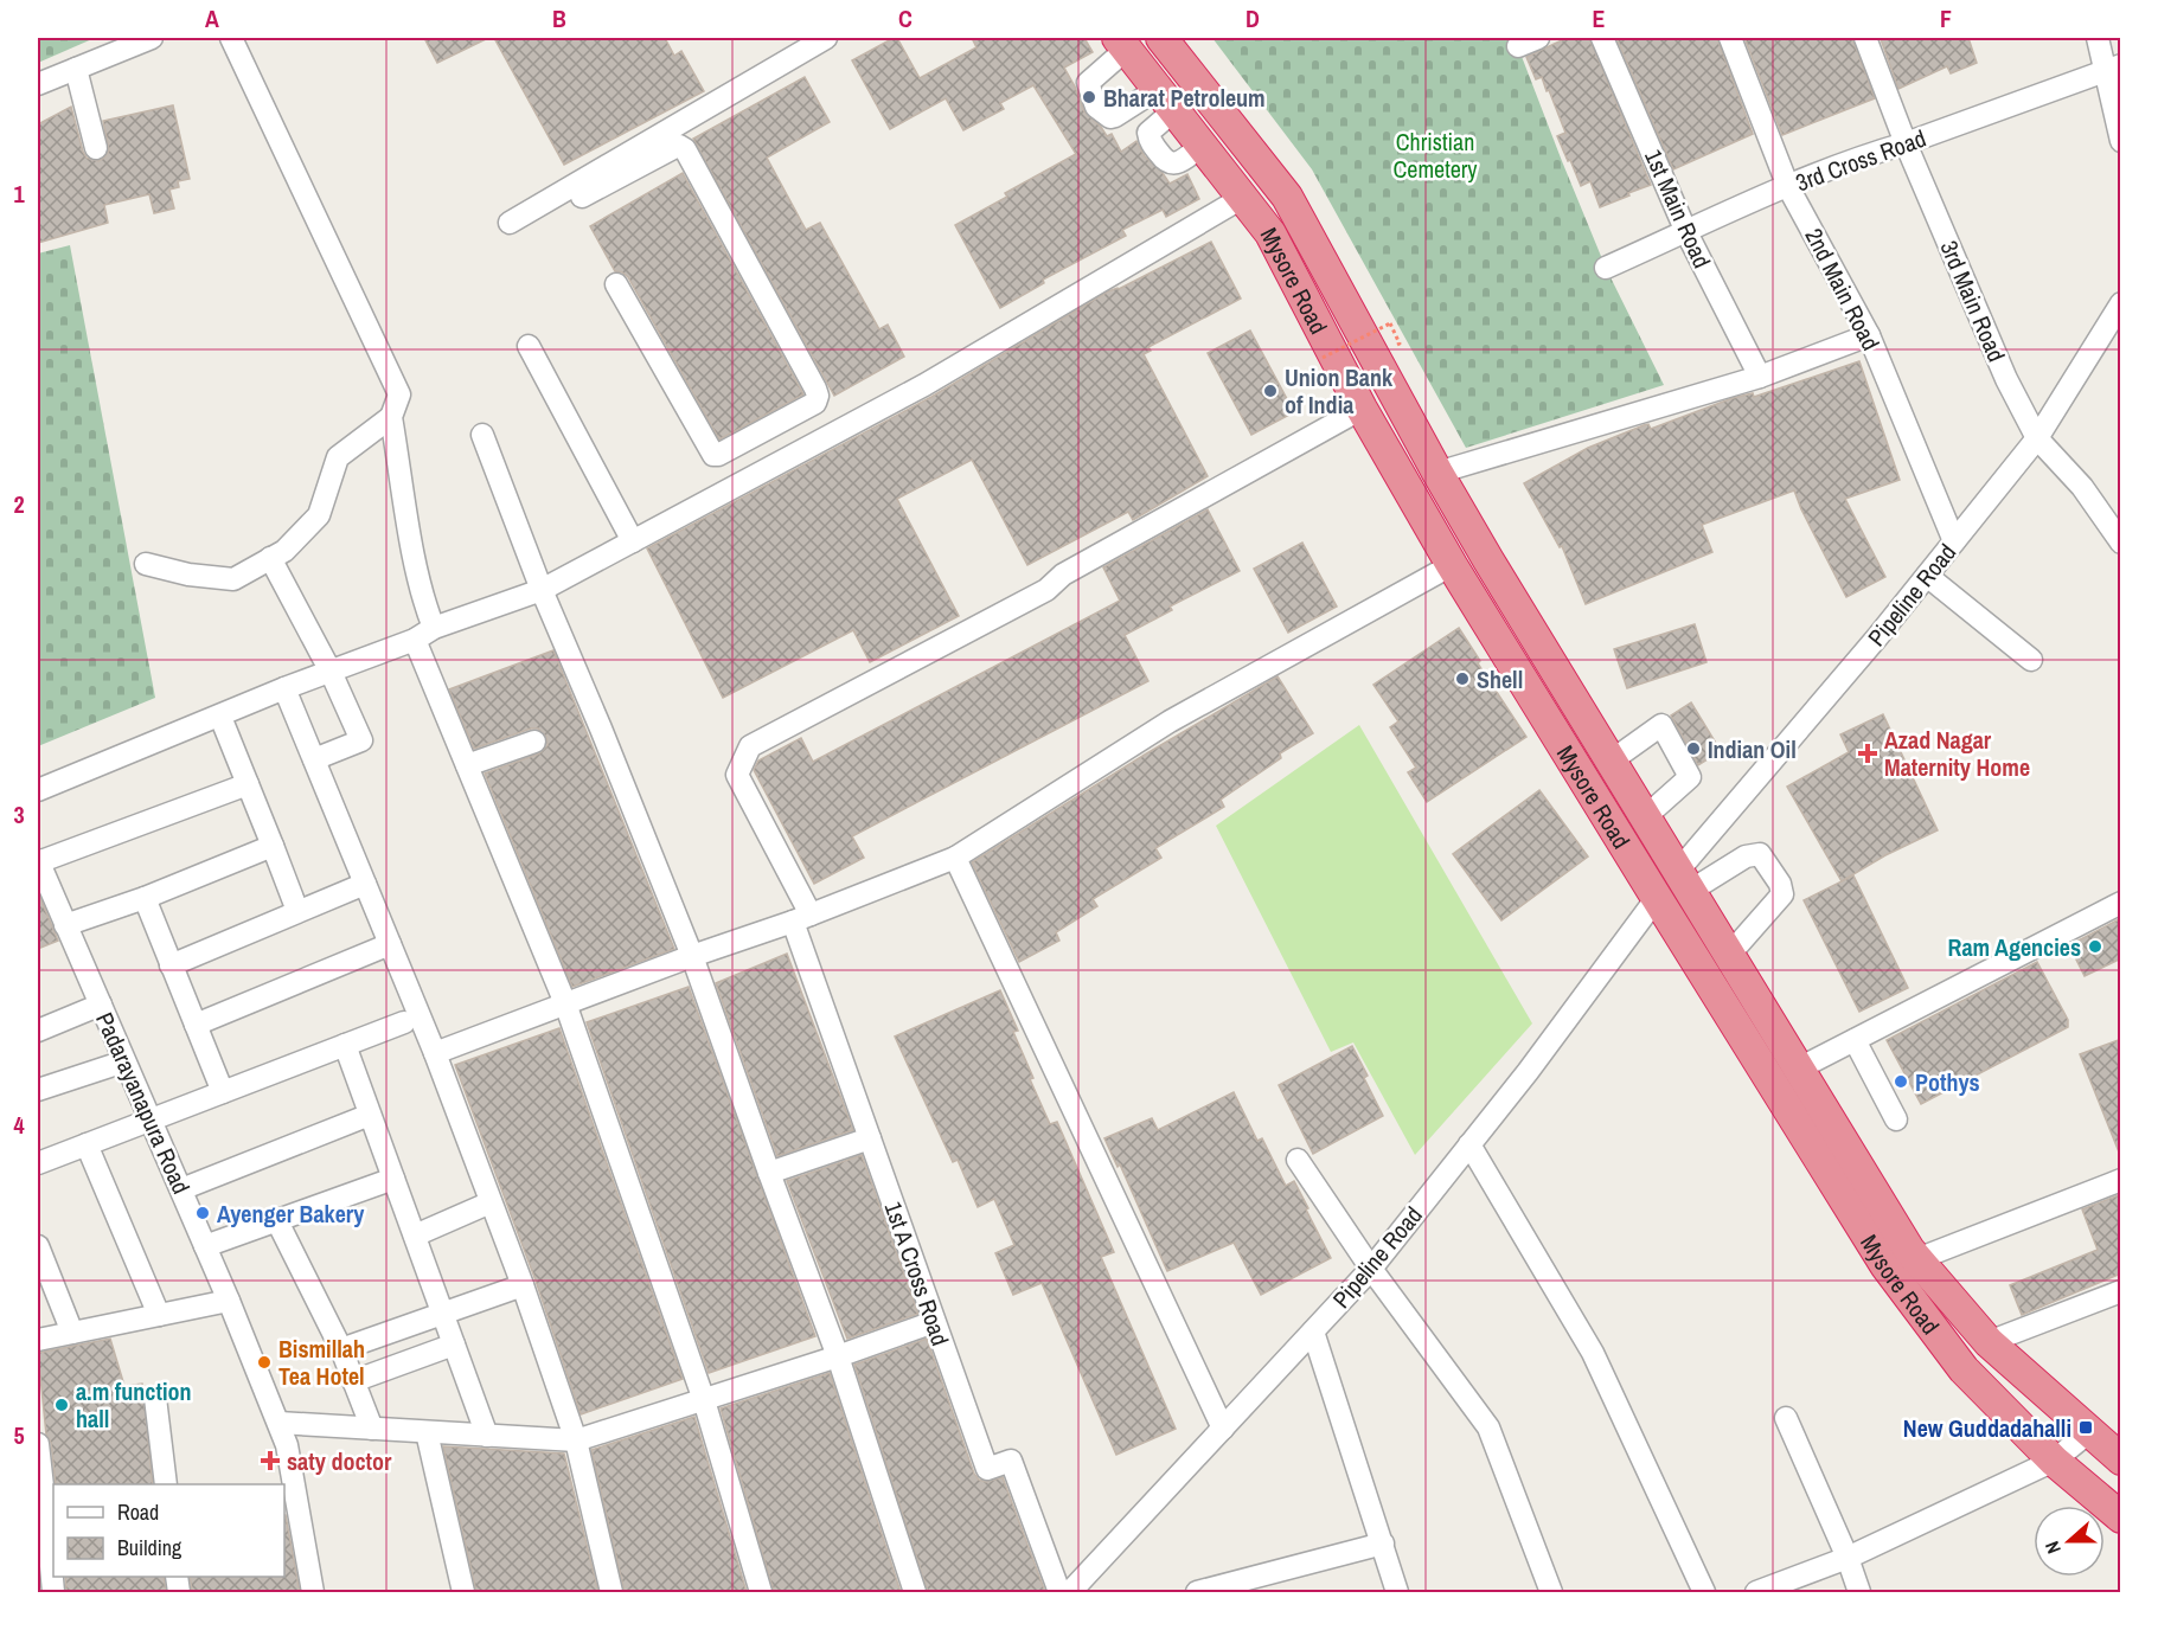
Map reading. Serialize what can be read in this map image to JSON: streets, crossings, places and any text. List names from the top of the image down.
{
  "streets": {
    "highway": ["Mysore Road"],
    "street": [
      "3rd Cross Road",
      "1st Main Road",
      "2nd Main Road",
      "3rd Main Road",
      "Pipeline Road",
      "Padarayanapura Road",
      "1st A Cross Road"
    ]
  },
  "crossings": [
    ["3rd Cross Road", "1st Main Road"],
    ["3rd Cross Road", "2nd Main Road"],
    ["3rd Cross Road", "3rd Main Road"],
    ["Mysore Road", "Pipeline Road"],
    ["Mysore Road", "1st A Cross Road"],
    ["2nd Main Road", "Pipeline Road"],
    ["3rd Main Road", "Pipeline Road"]
  ],
  "parks": ["Christian Cemetery"],
  "places": {
    "other": [
      "Bharat Petroleum",
      "Union Bank of India",
      "Shell",
      "Indian Oil",
      "Ram Agencies",
      "Pothys",
      "Ayenger Bakery",
      "Bismillah Tea Hotel",
      "a.m function hall"
    ],
    "health": ["Azad Nagar Maternity Home", "saty doctor"],
    "transit": ["New Guddadahalli"]
  },
  "legend": ["Road", "Building"],
  "north": "left",
  "grid": {
    "columns": [
      "A",
      "B",
      "C",
      "D",
      "E",
      "F"
    ],
    "rows": [
      "1",
      "2",
      "3",
      "4",
      "5"
    ]
  }
}
